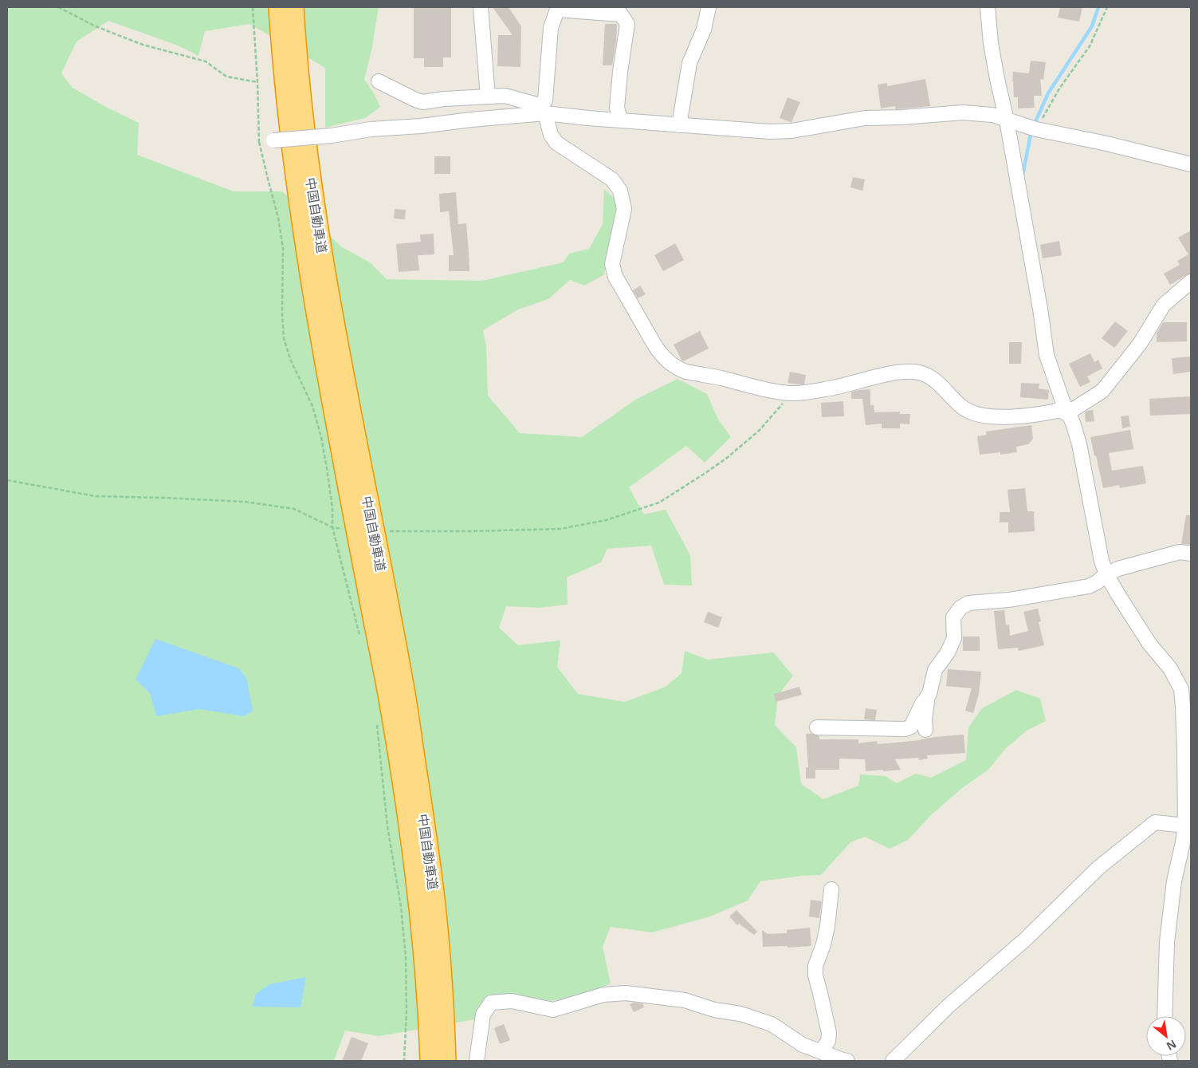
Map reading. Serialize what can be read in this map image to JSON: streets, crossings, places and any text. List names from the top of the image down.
{
  "streets": {
    "highway": ["中国自動車道"]
  },
  "north": "bottom right"
}
